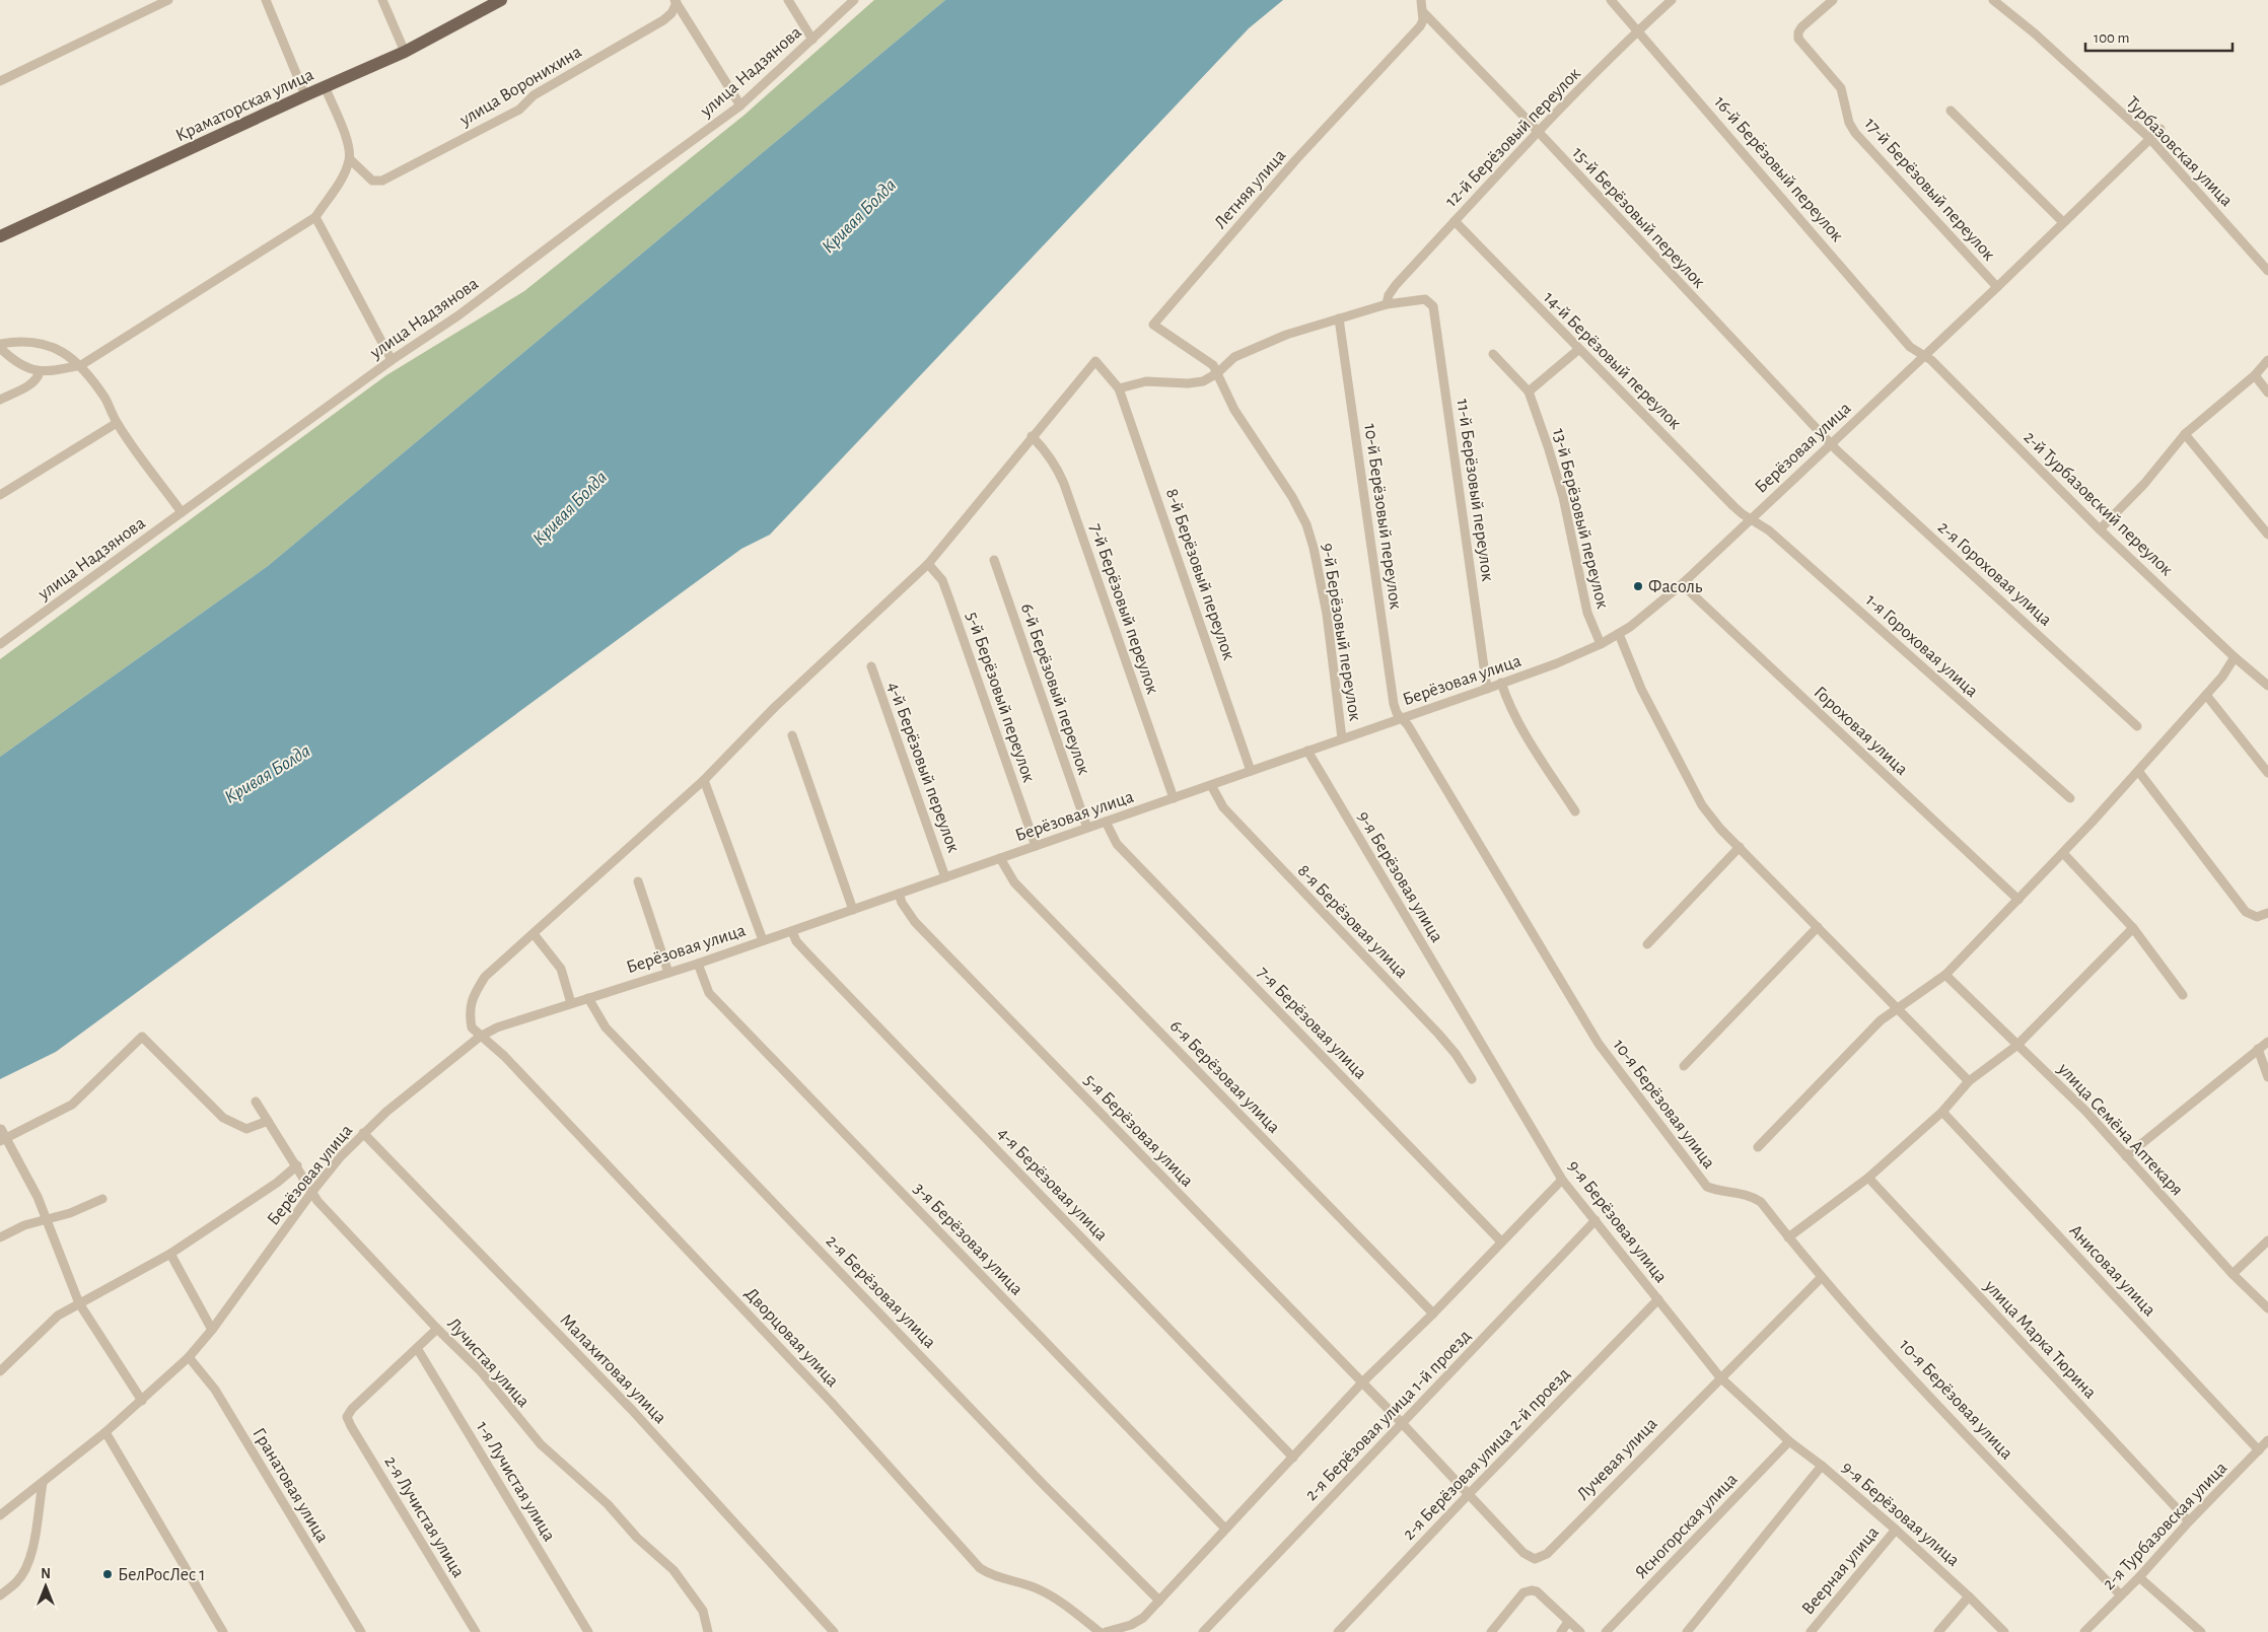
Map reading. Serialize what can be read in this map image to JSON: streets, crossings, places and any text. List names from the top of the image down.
{
  "streets": {
    "main road": ["Краматорская улица"],
    "street": [
      "улица Надзянова",
      "улица Воронихина",
      "12-й Берёзовый переулок",
      "Турбазовская улица",
      "16-й Берёзовый переулок",
      "Летняя улица",
      "17-й Берёзовый переулок",
      "15-й Берёзовый переулок",
      "14-й Берёзовый переулок",
      "Берёзовая улица",
      "11-й Берёзовый переулок",
      "2-й Турбазовский переулок",
      "10-й Берёзовый переулок",
      "13-й Берёзовый переулок",
      "2-я Гороховая улица",
      "8-й Берёзовый переулок",
      "7-й Берёзовый переулок",
      "9-й Берёзовый переулок",
      "1-я Гороховая улица",
      "6-й Берёзовый переулок",
      "5-й Берёзовый переулок",
      "Гороховая улица",
      "4-й Берёзовый переулок",
      "9-я Берёзовая улица",
      "8-я Берёзовая улица",
      "7-я Берёзовая улица",
      "6-я Берёзовая улица",
      "10-я Берёзовая улица",
      "улица Семёна Аптекаря",
      "5-я Берёзовая улица",
      "4-я Берёзовая улица",
      "3-я Берёзовая улица",
      "Анисовая улица",
      "2-я Берёзовая улица",
      "Дворцовая улица",
      "улица Марка Тюрина",
      "Лучистая улица",
      "Малахитовая улица",
      "2-я Берёзовая улица 1-й проезд",
      "2-я Берёзовая улица 2-й проезд",
      "Лучевая улица",
      "1-я Лучистая улица",
      "Гранатовая улица",
      "2-я Лучистая улица",
      "Ясногорская улица",
      "2-я Турбазовская улица",
      "Веерная улица"
    ]
  },
  "crossings": [
    ["12-й Берёзовый переулок", "16-й Берёзовый переулок"],
    ["12-й Берёзовый переулок", "15-й Берёзовый переулок"],
    ["12-й Берёзовый переулок", "14-й Берёзовый переулок"],
    ["12-й Берёзовый переулок", "11-й Берёзовый переулок"],
    ["Турбазовская улица", "Берёзовая улица"],
    ["16-й Берёзовый переулок", "Берёзовая улица"],
    ["16-й Берёзовый переулок", "2-й Турбазовский переулок"],
    ["Летняя улица", "15-й Берёзовый переулок"],
    ["Летняя улица", "9-й Берёзовый переулок"],
    ["17-й Берёзовый переулок", "Берёзовая улица"],
    ["15-й Берёзовый переулок", "Берёзовая улица"],
    ["15-й Берёзовый переулок", "2-я Гороховая улица"],
    ["14-й Берёзовый переулок", "Берёзовая улица"],
    ["14-й Берёзовый переулок", "1-я Гороховая улица"],
    ["Берёзовая улица", "11-й Берёзовый переулок"],
    ["Берёзовая улица", "2-й Турбазовский переулок"],
    ["Берёзовая улица", "10-й Берёзовый переулок"],
    ["Берёзовая улица", "13-й Берёзовый переулок"],
    ["Берёзовая улица", "2-я Гороховая улица"],
    ["Берёзовая улица", "8-й Берёзовый переулок"],
    ["Берёзовая улица", "7-й Берёзовый переулок"],
    ["Берёзовая улица", "9-й Берёзовый переулок"],
    ["Берёзовая улица", "1-я Гороховая улица"],
    ["Берёзовая улица", "6-й Берёзовый переулок"],
    ["Берёзовая улица", "5-й Берёзовый переулок"],
    ["Берёзовая улица", "Гороховая улица"],
    ["Берёзовая улица", "4-й Берёзовый переулок"],
    ["Берёзовая улица", "9-я Берёзовая улица"],
    ["Берёзовая улица", "8-я Берёзовая улица"],
    ["Берёзовая улица", "7-я Берёзовая улица"],
    ["Берёзовая улица", "6-я Берёзовая улица"],
    ["Берёзовая улица", "10-я Берёзовая улица"],
    ["Берёзовая улица", "5-я Берёзовая улица"],
    ["Берёзовая улица", "4-я Берёзовая улица"],
    ["Берёзовая улица", "3-я Берёзовая улица"],
    ["Берёзовая улица", "2-я Берёзовая улица"],
    ["Берёзовая улица", "Дворцовая улица"],
    ["Берёзовая улица", "Лучистая улица"],
    ["Берёзовая улица", "Малахитовая улица"],
    ["Берёзовая улица", "Гранатовая улица"],
    ["10-й Берёзовый переулок", "10-я Берёзовая улица"],
    ["9-я Берёзовая улица", "2-я Берёзовая улица 1-й проезд"],
    ["9-я Берёзовая улица", "2-я Берёзовая улица 2-й проезд"],
    ["9-я Берёзовая улица", "Лучевая улица"],
    ["9-я Берёзовая улица", "Ясногорская улица"],
    ["9-я Берёзовая улица", "Веерная улица"],
    ["10-я Берёзовая улица", "Лучевая улица"],
    ["10-я Берёзовая улица", "2-я Турбазовская улица"],
    ["5-я Берёзовая улица", "2-я Берёзовая улица 1-й проезд"],
    ["5-я Берёзовая улица", "2-я Берёзовая улица 2-й проезд"],
    ["5-я Берёзовая улица", "Лучевая улица"],
    ["Анисовая улица", "2-я Турбазовская улица"],
    ["улица Марка Тюрина", "2-я Турбазовская улица"],
    ["1-я Лучистая улица", "2-я Лучистая улица"]
  ],
  "water": ["Кривая Болда"],
  "places": ["Фасоль", "БелРосЛес 1"],
  "scale_bar": "100 m",
  "north": "top"
}
